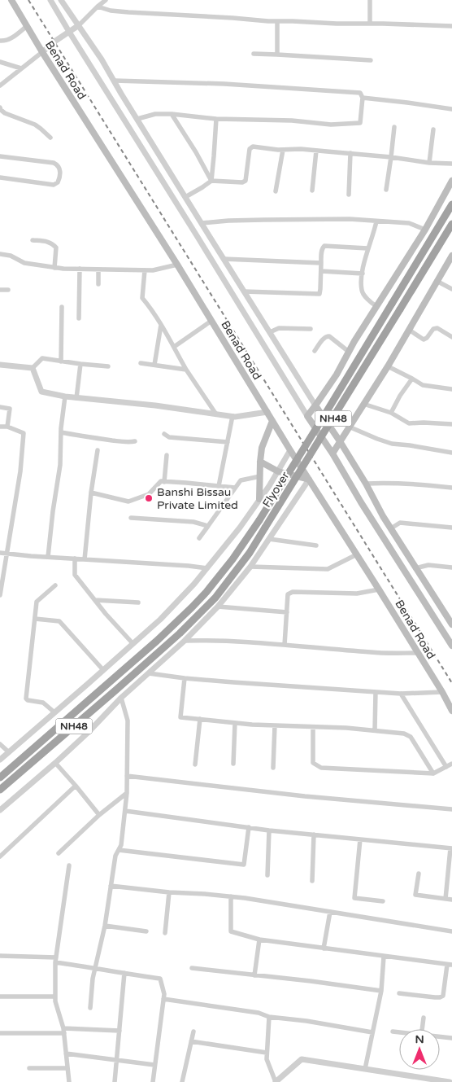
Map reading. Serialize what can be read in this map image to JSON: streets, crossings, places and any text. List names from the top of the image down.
{
  "streets": {
    "highway": ["NH48", "Flyover"],
    "main road": ["Benad Road"]
  },
  "places": ["Banshi Bissau Private Limited"],
  "north": "top"
}
